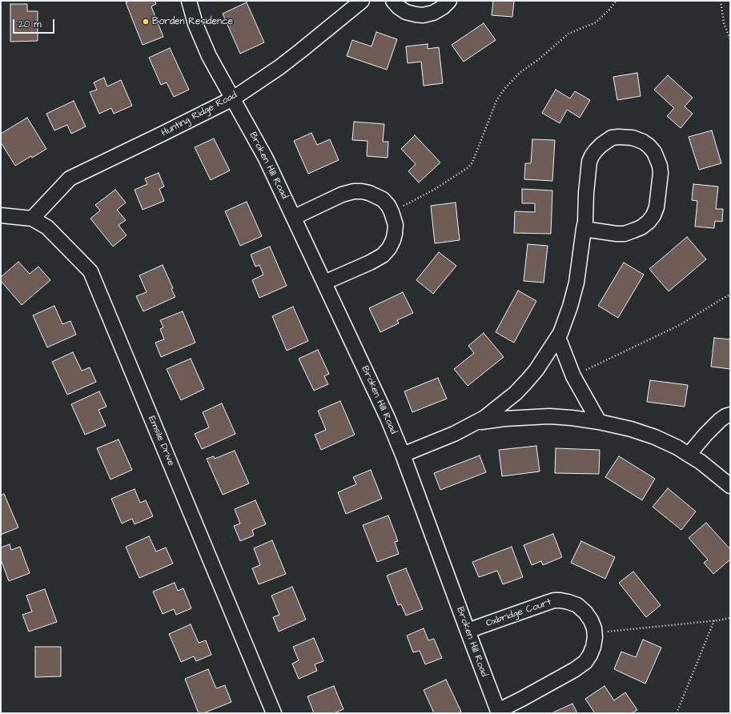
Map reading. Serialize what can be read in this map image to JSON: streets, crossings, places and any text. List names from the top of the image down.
{
  "streets": {
    "street": [
      "Hunting Ridge Road",
      "Broken Hill Road",
      "Emsile Drive",
      "Oxbridge Court"
    ]
  },
  "crossings": [
    ["Hunting Ridge Road", "Broken Hill Road"],
    ["Hunting Ridge Road", "Emsile Drive"],
    ["Broken Hill Road", "Oxbridge Court"]
  ],
  "places": ["Borden Residence"],
  "scale_bar": "20 m"
}
